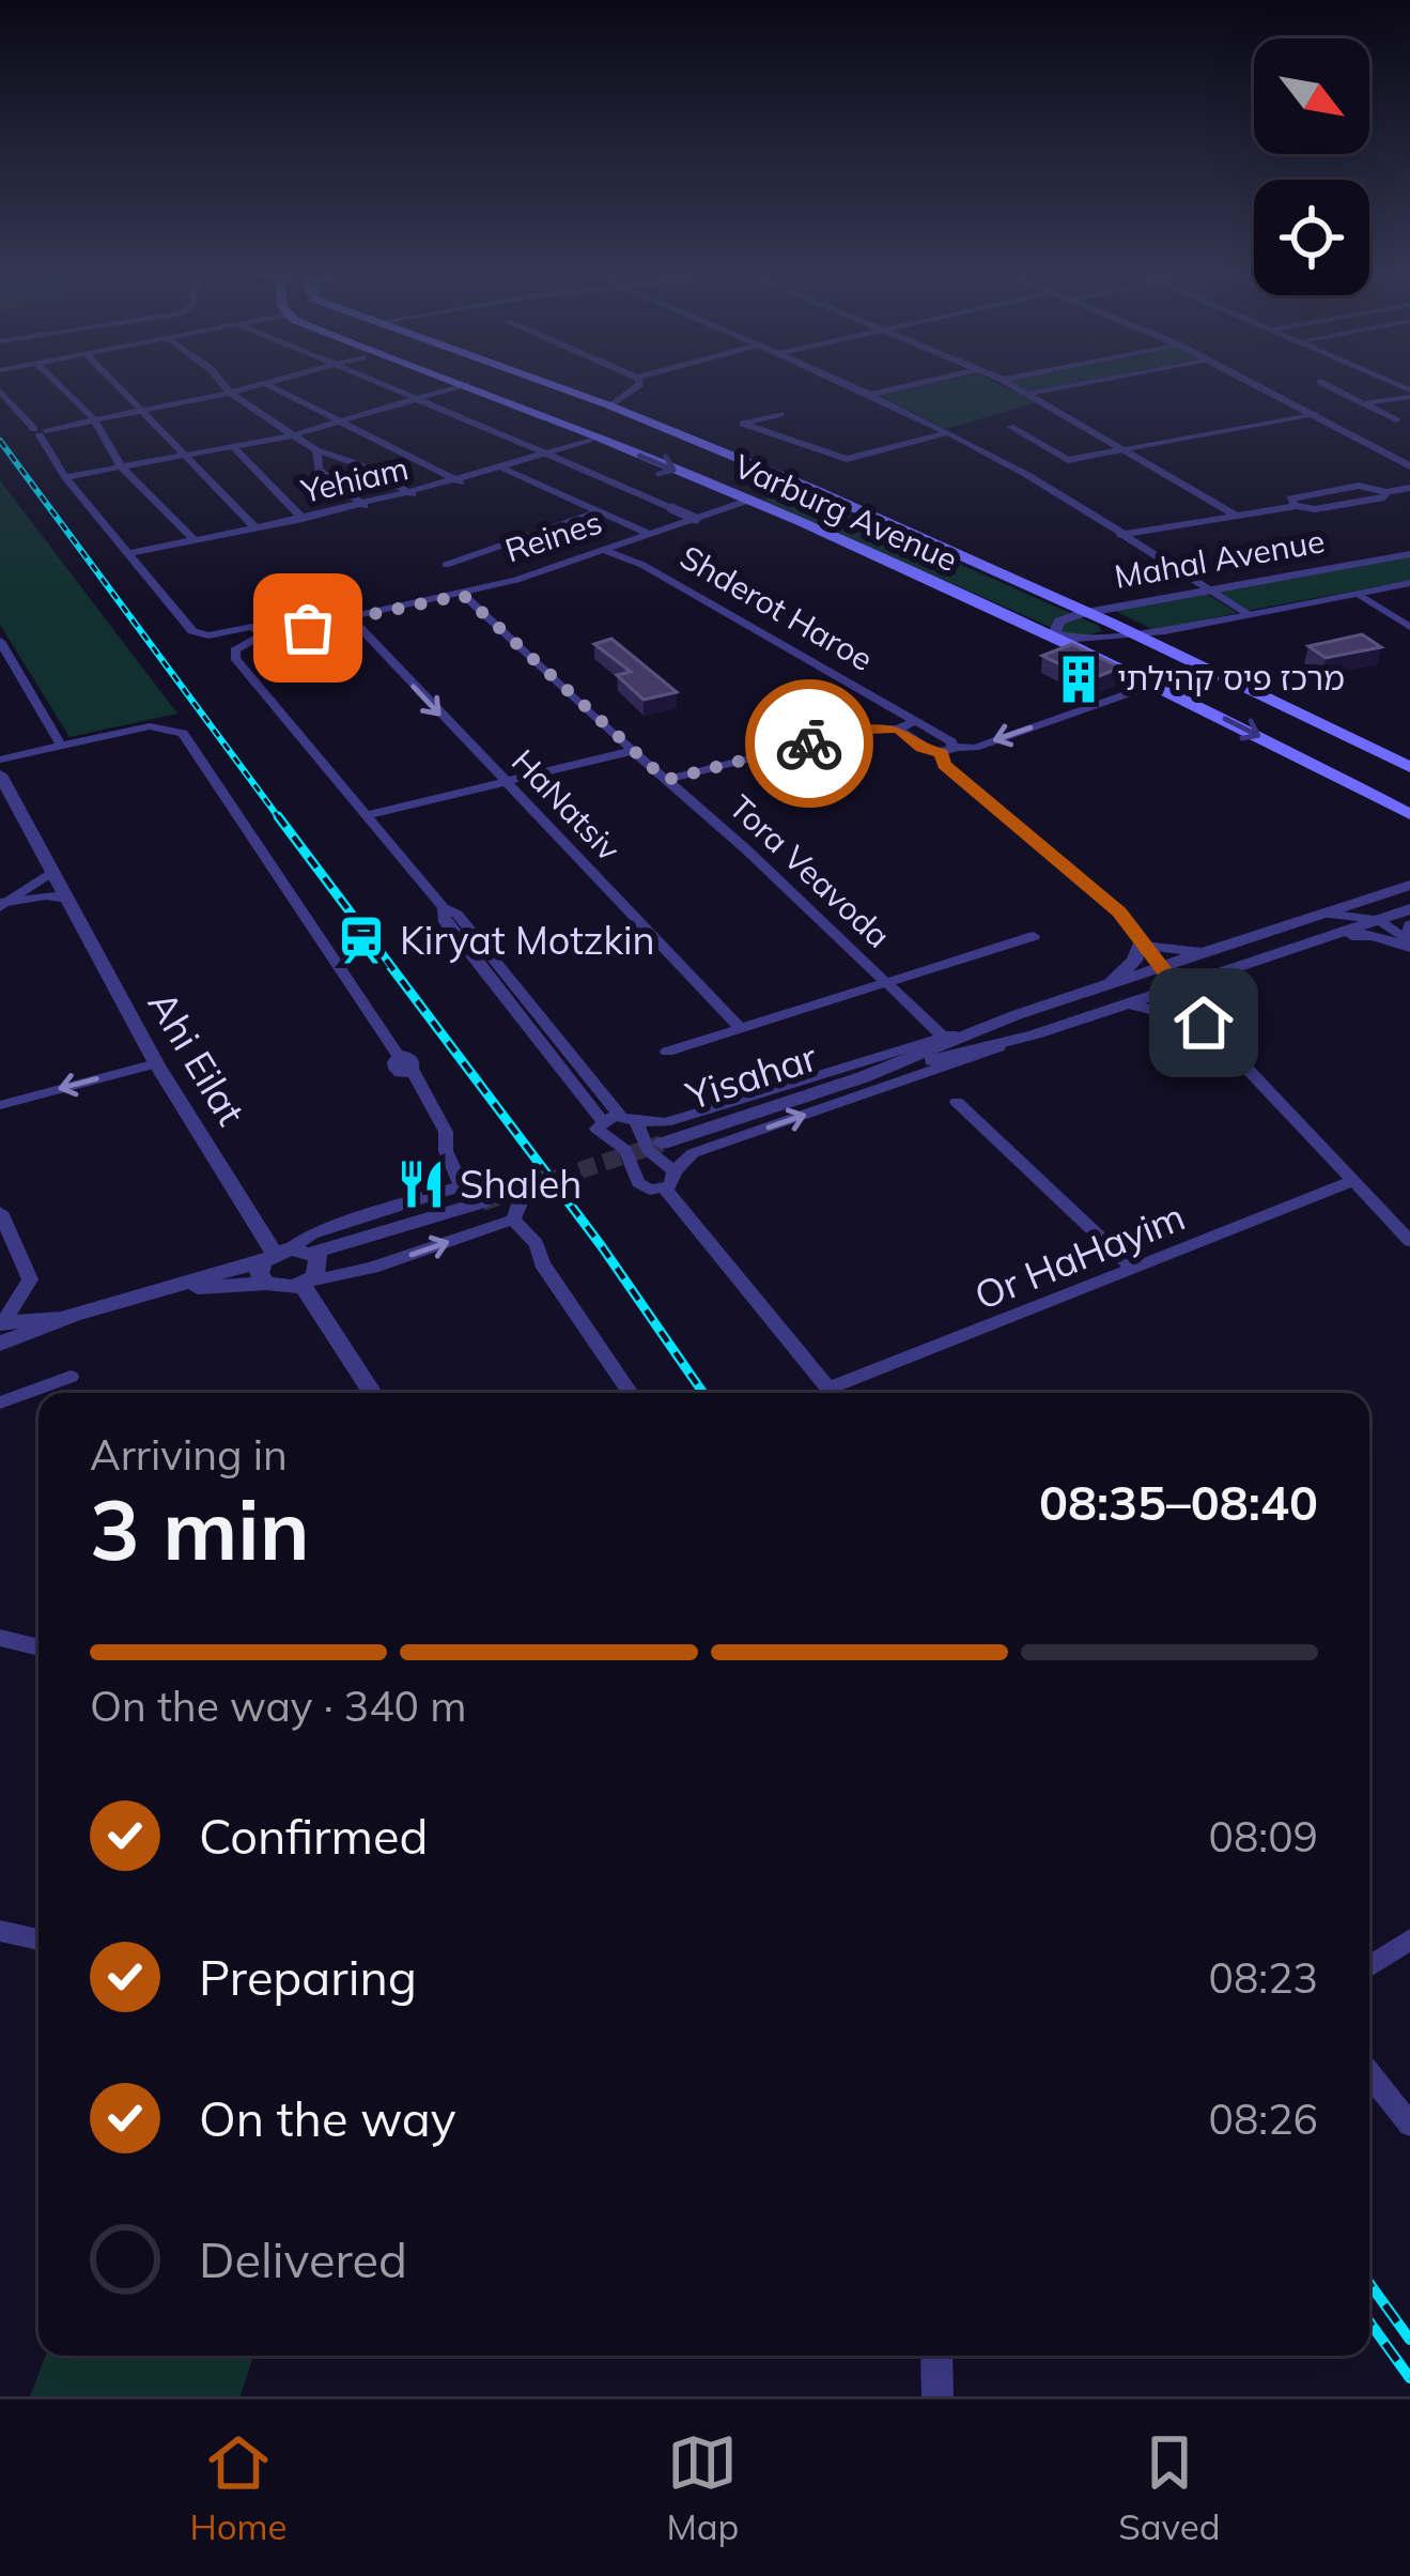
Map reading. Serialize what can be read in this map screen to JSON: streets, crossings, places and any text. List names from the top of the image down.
{
  "streets": {
    "main road": ["Varburg Avenue", "Reines"],
    "street": [
      "Yehiam",
      "Mahal Avenue",
      "Shderot Haroe",
      "HaNatsiv",
      "Tora Veavoda",
      "Ahi Eilat",
      "Yisahar",
      "Or HaHayim"
    ]
  },
  "crossings": [
    ["Varburg Avenue", "Reines"],
    ["Varburg Avenue", "Mahal Avenue"],
    ["Reines", "Shderot Haroe"],
    ["Reines", "HaNatsiv"],
    ["Reines", "Tora Veavoda"]
  ],
  "one_way": ["HaNatsiv"],
  "places": {
    "building": ["מרכז פיס קהילתי"],
    "station": ["Kiryat Motzkin"],
    "restaurant": ["Shaleh"]
  },
  "north": "bottom right",
  "page": {
    "heading": ["3 min", "Arriving in", "08:35–08:40"],
    "bar": "On the way · 340 m",
    "list": [
      ["Confirmed", "08:09"],
      ["Preparing", "08:23"],
      ["On the way", "08:26"],
      "Delivered"
    ],
    "tabs": ["Home", "Map", "Saved"]
  }
}
